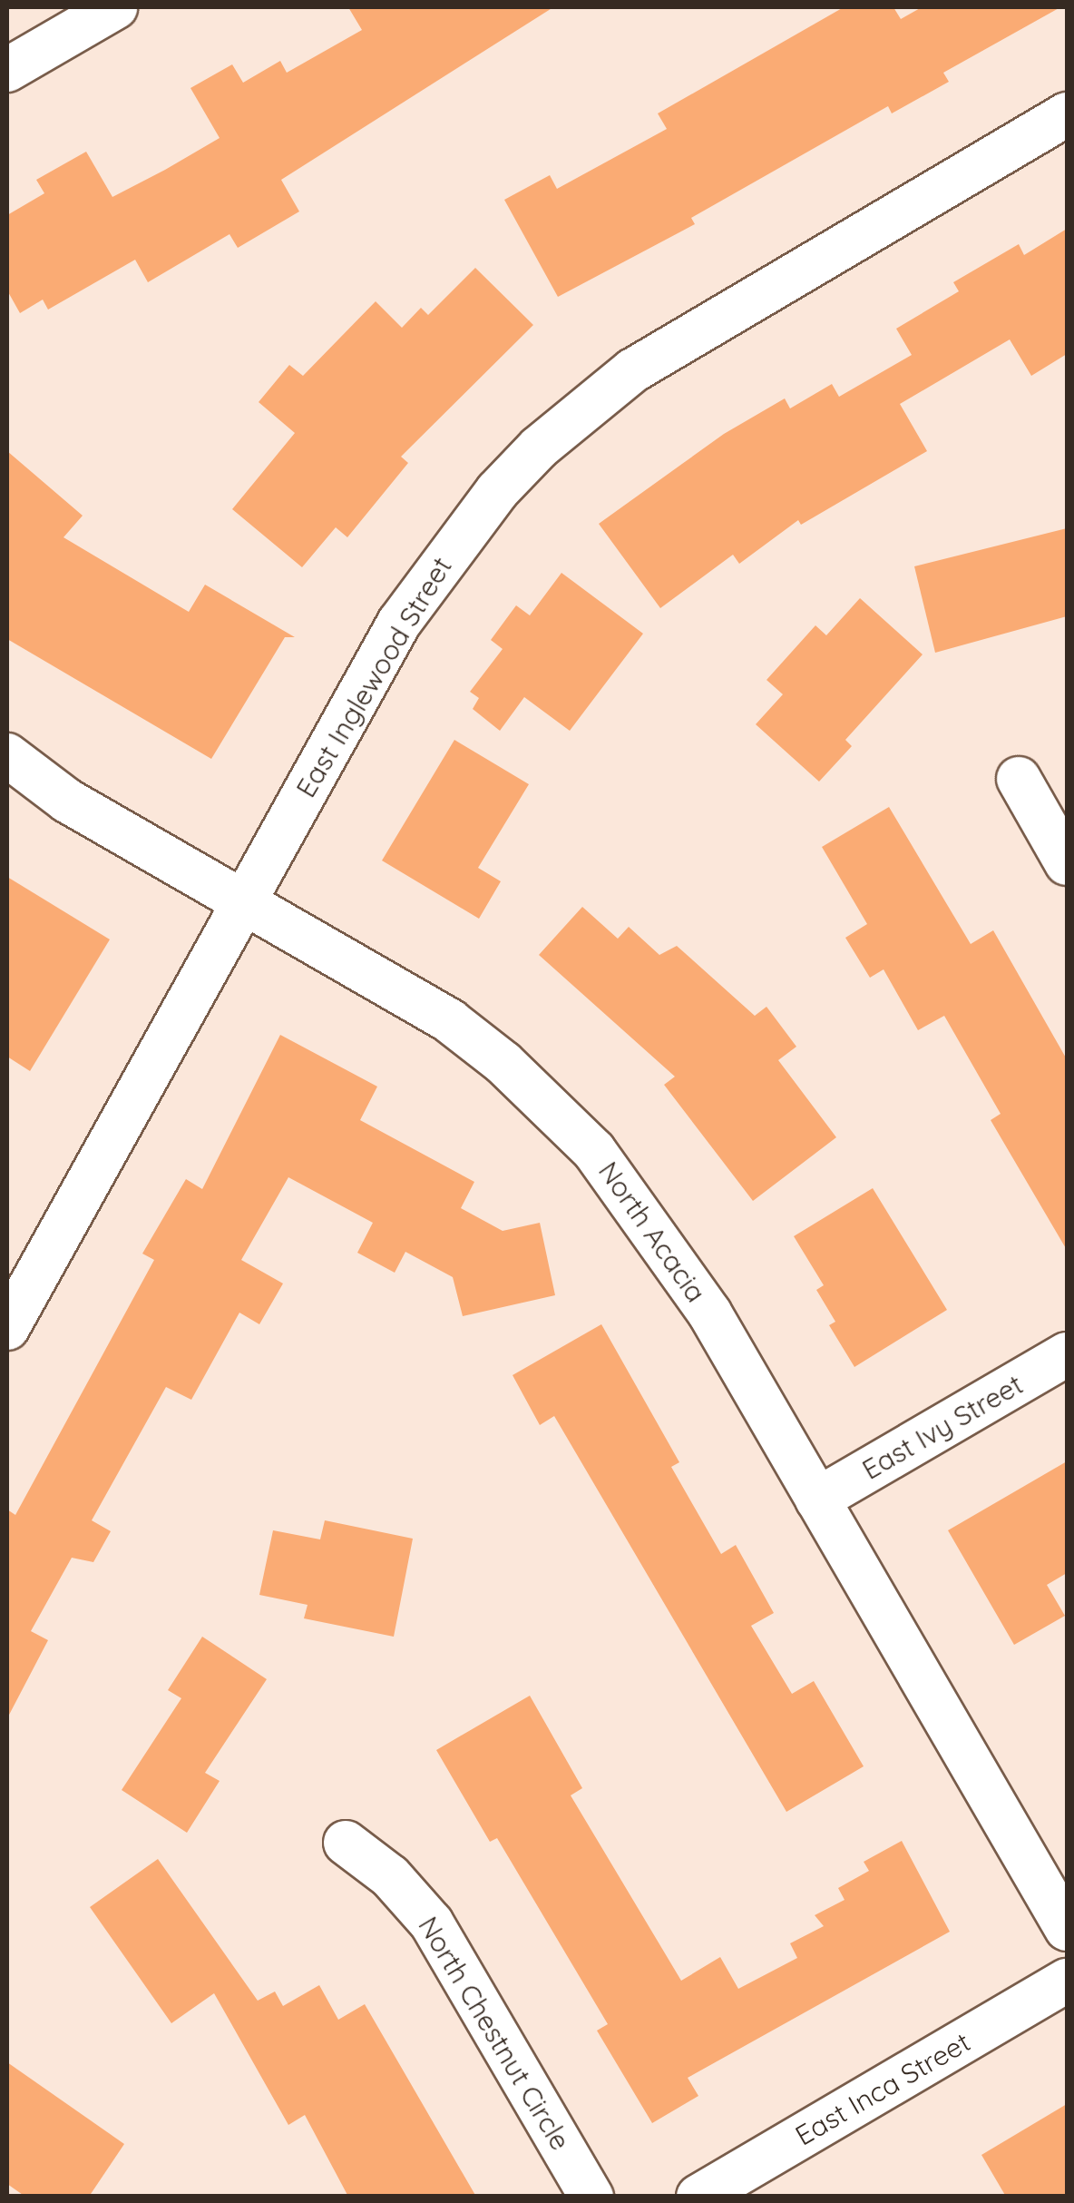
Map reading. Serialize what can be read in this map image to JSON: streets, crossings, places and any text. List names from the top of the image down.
{
  "streets": {
    "street": [
      "East Inglewood Street",
      "North Acacia",
      "East Ivy Street",
      "North Chestnut Circle",
      "East Inca Street"
    ]
  },
  "crossings": [
    ["East Inglewood Street", "North Acacia"],
    ["North Acacia", "East Ivy Street"]
  ]
}
